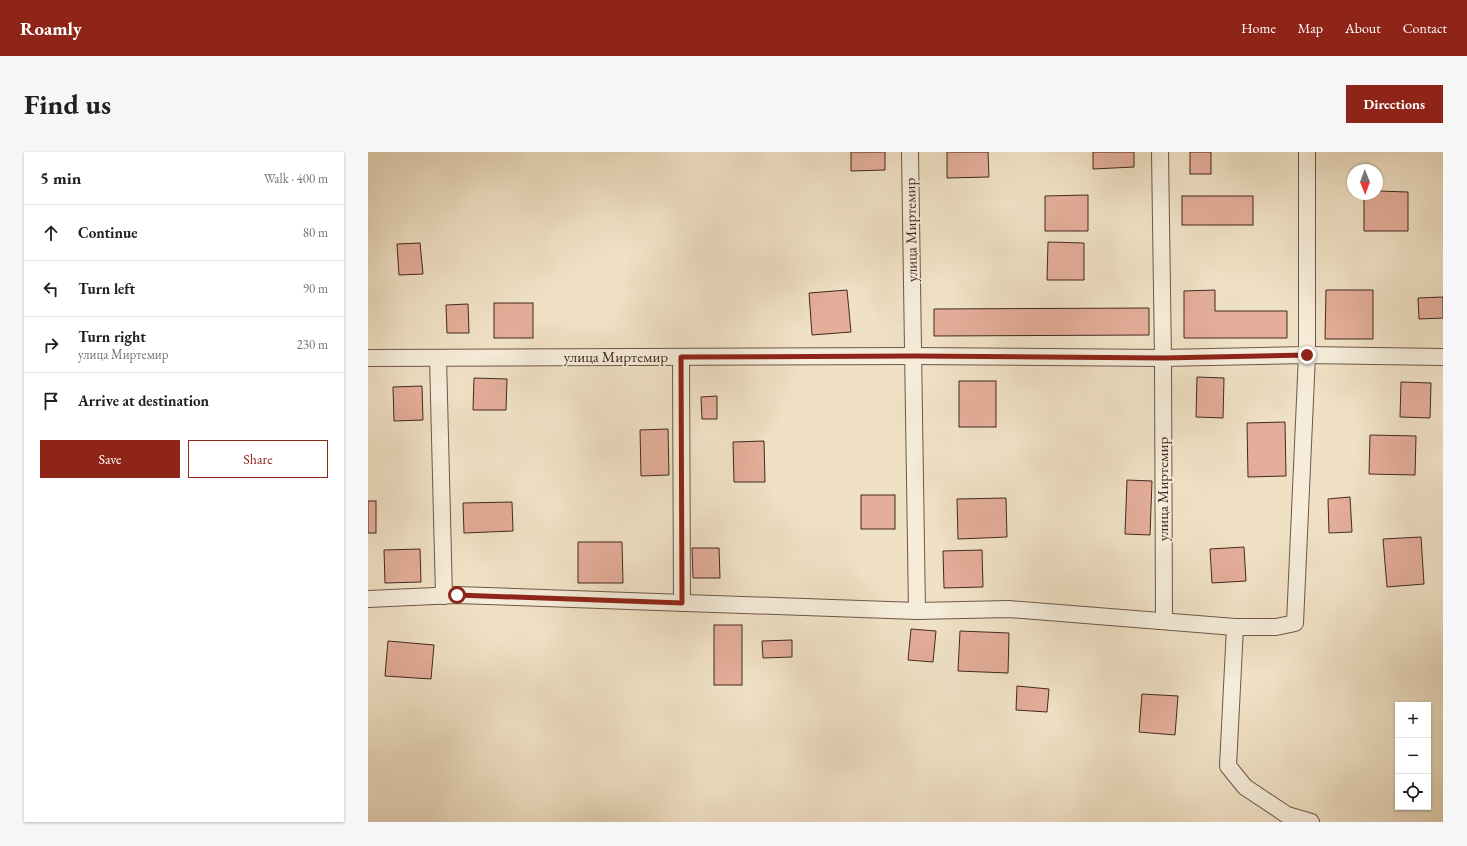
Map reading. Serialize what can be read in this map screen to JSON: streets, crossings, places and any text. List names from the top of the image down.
{
  "streets": {
    "street": ["улица Миртемир"]
  },
  "north": "bottom",
  "page": {
    "header": "Roamly",
    "nav": [
      "Home",
      "Map",
      "About",
      "Contact"
    ],
    "buttons": [
      "Directions",
      ["Save", "Share"]
    ],
    "title": "Find us",
    "heading": ["5 min", "Walk · 400 m"],
    "list": [
      ["Continue", "80 m"],
      ["Turn left", "90 m"],
      ["Turn right", "улица Миртемир", "230 m"],
      "Arrive at destination"
    ],
    "map_buttons": ["+", "−"]
  }
}
